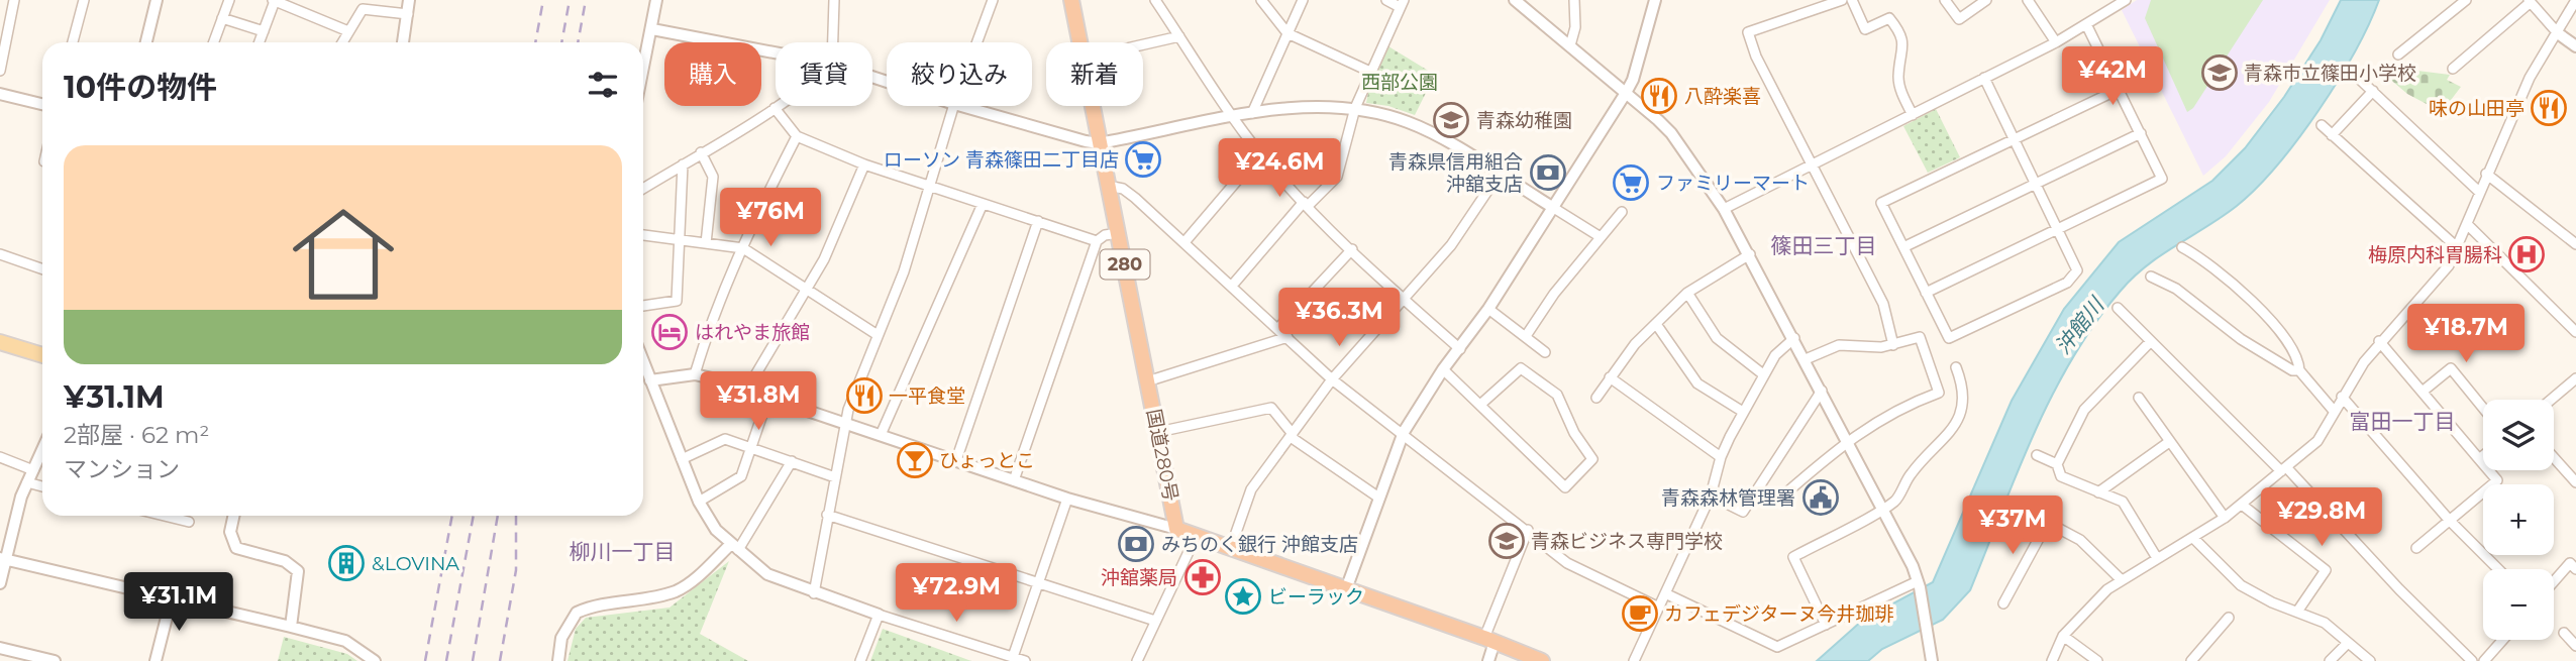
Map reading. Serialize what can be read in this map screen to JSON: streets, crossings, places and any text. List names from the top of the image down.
{
  "streets": {
    "highway": ["280", "国道280号"]
  },
  "districts": ["篠田三丁目", "富田一丁目", "柳川一丁目"],
  "water": ["沖館川"],
  "parks": ["西部公園"],
  "places": {
    "school or university": ["青森市立篠田小学校", "青森幼稚園", "青森ビジネス専門学校"],
    "restaurant": ["八酔楽喜", "味の山田亭", "一平食堂"],
    "supermarket": ["ローソン 青森篠田二丁目店", "ファミリーマート"],
    "bank": ["青森県信用組合 沖舘支店", "みちのく銀行 沖館支店"],
    "hospital": ["梅原内科胃腸科"],
    "hotel": ["はれやま旅館"],
    "bar": ["ひょっとこ"],
    "public building": ["青森森林管理署"],
    "building": ["&LOVINA"],
    "pharmacy": ["沖舘薬局"],
    "place": ["ビーラック"],
    "cafe": ["カフェデジターヌ今井珈琲"]
  },
  "page": {
    "chip": [
      "購入",
      "賃貸",
      "絞り込み",
      "新着"
    ],
    "heading": "10件の物件",
    "price": [
      "¥42M",
      "¥24.6M",
      "¥76M",
      "¥36.3M",
      "¥18.7M",
      "¥31.8M",
      "¥29.8M",
      "¥37M",
      "¥72.9M",
      "¥31.1M"
    ],
    "list": [
      {
        "name": "¥31.1M",
        "note": "2部屋 · 62 m² · マンション"
      }
    ],
    "map_buttons": ["+", "−"]
  }
}
